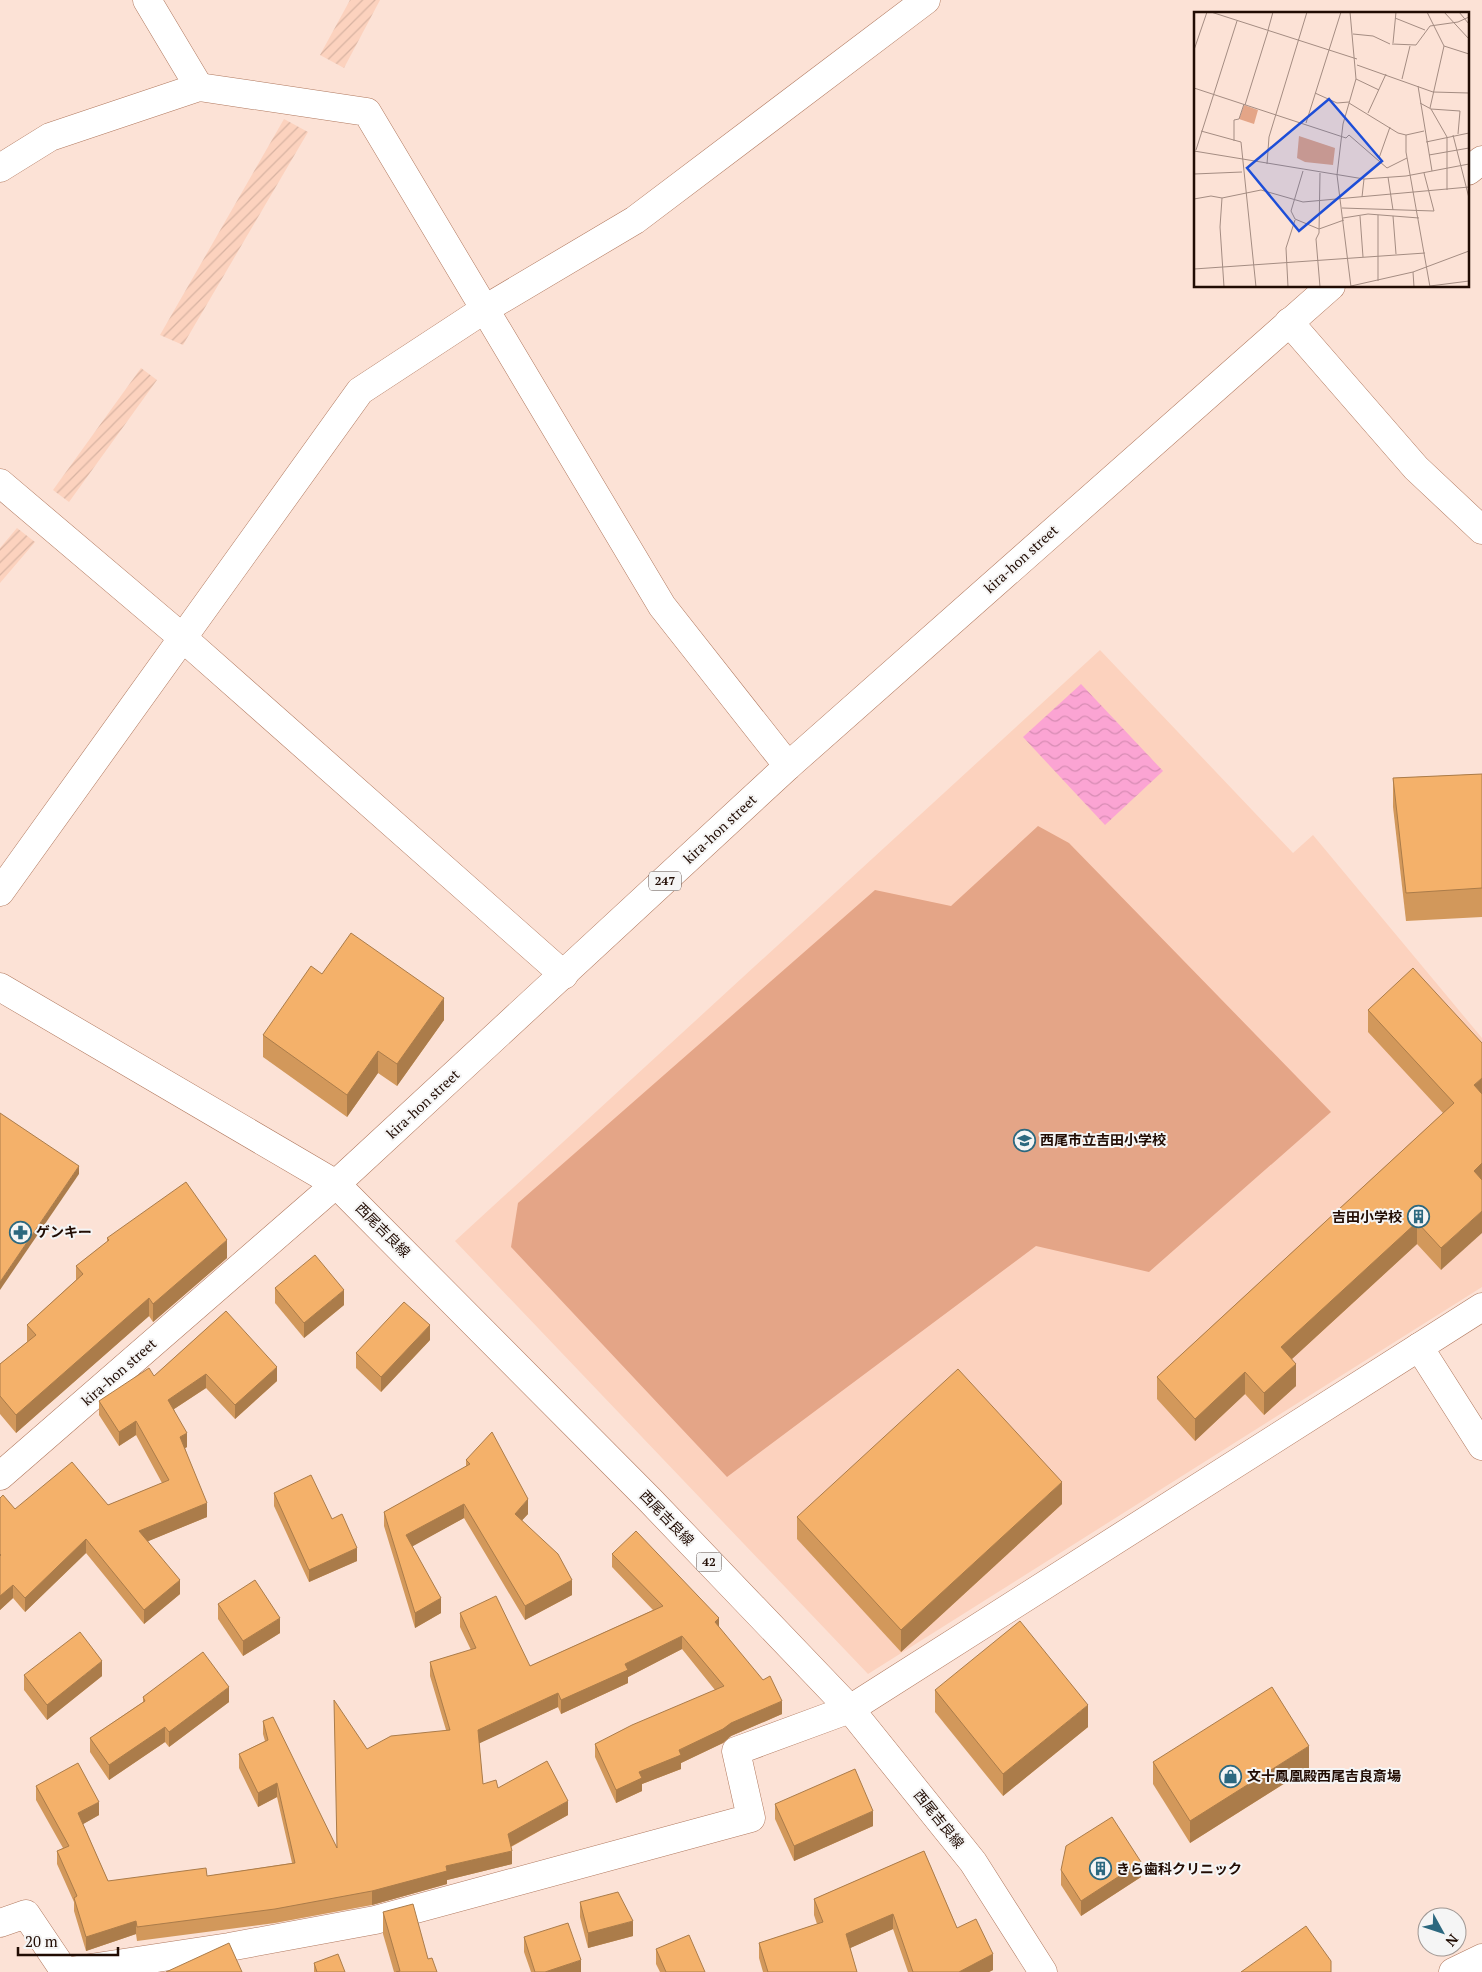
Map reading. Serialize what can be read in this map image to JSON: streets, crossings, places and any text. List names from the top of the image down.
{
  "streets": {
    "main road": [
      "kira-hon street",
      "247",
      "西尾吉良線",
      "42"
    ]
  },
  "crossings": [
    ["kira-hon street", "西尾吉良線"]
  ],
  "places": {
    "school or university": ["西尾市立吉田小学校"],
    "building": ["吉田小学校", "きら歯科クリニック"],
    "pharmacy": ["ゲンキー"],
    "shop": ["文十鳳凰殿西尾吉良斎場"]
  },
  "scale_bar": "20 m",
  "north": "bottom right"
}
